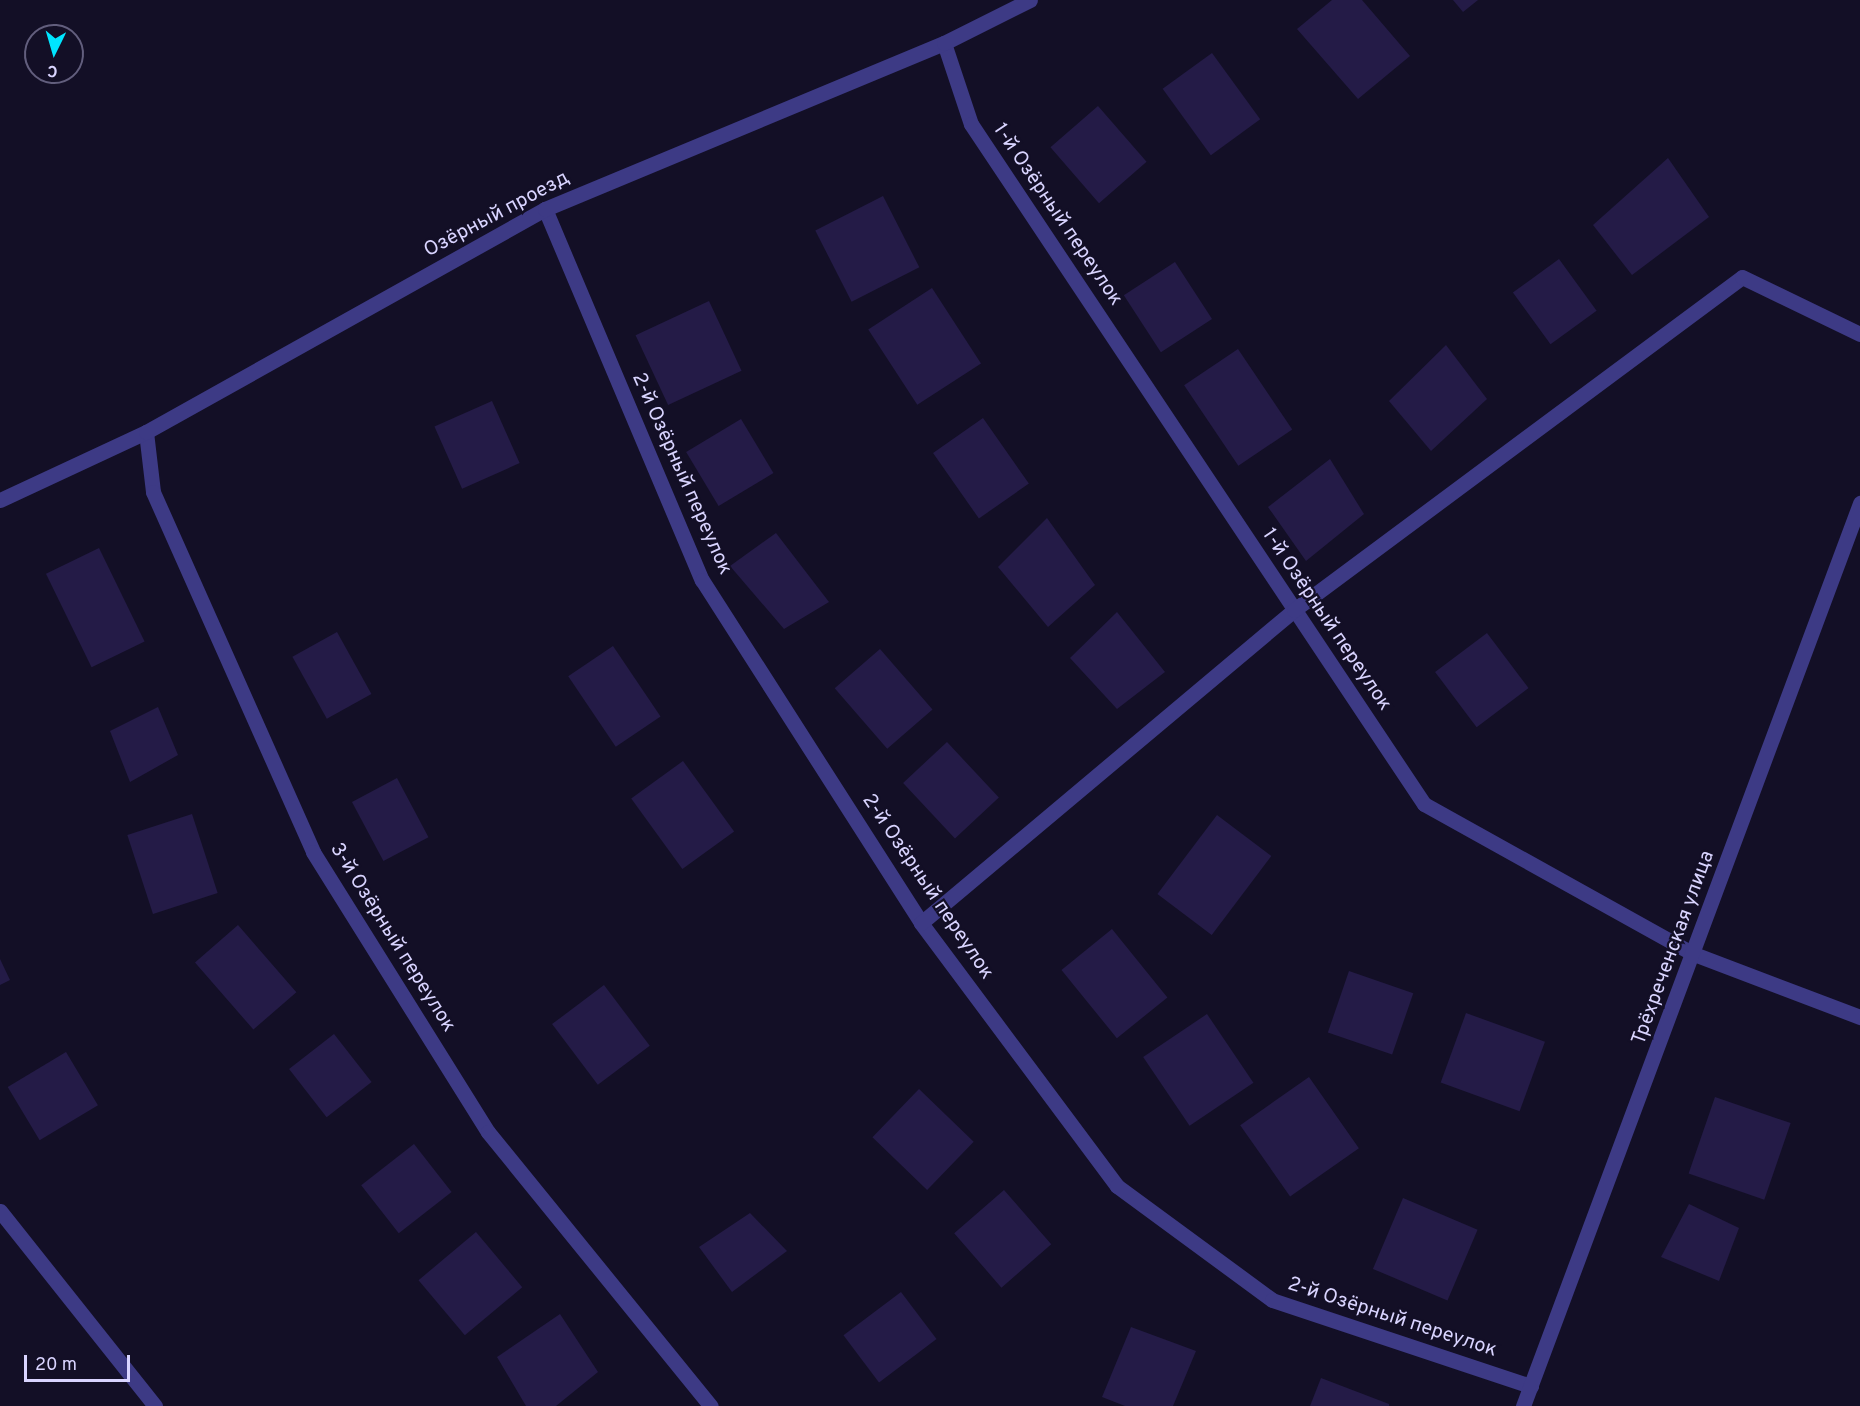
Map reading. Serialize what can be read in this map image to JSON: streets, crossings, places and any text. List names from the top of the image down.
{
  "streets": {
    "street": [
      "Озёрный проезд",
      "1-й Озёрный переулок",
      "2-й Озёрный переулок",
      "3-й Озёрный переулок",
      "Трёхреченская улица"
    ]
  },
  "crossings": [
    ["Озёрный проезд", "1-й Озёрный переулок"],
    ["Озёрный проезд", "2-й Озёрный переулок"],
    ["Озёрный проезд", "3-й Озёрный переулок"],
    ["1-й Озёрный переулок", "Трёхреченская улица"],
    ["2-й Озёрный переулок", "Трёхреченская улица"]
  ],
  "scale_bar": "20 m",
  "north": "bottom"
}
